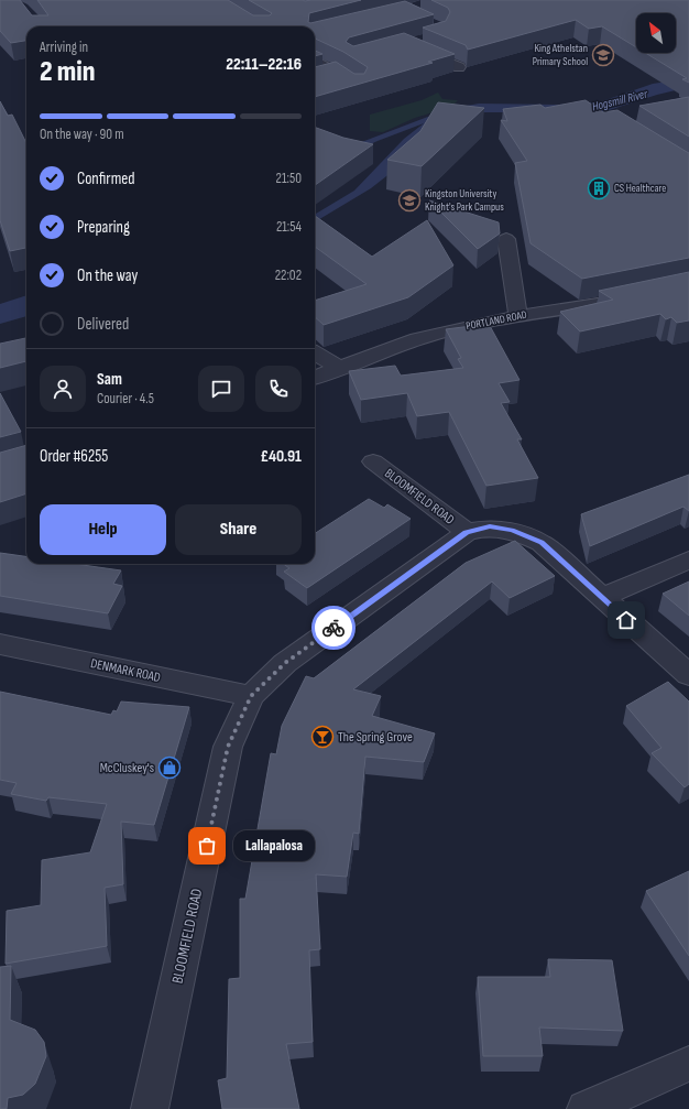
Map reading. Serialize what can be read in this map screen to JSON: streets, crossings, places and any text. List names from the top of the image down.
{
  "streets": {
    "street": ["PORTLAND ROAD", "BLOOMFIELD ROAD", "DENMARK ROAD"]
  },
  "crossings": [
    ["BLOOMFIELD ROAD", "DENMARK ROAD"]
  ],
  "water": ["Hogsmill River"],
  "places": {
    "school or university": ["King Athelstan Primary School", "Kingston University Knight's Park Campus"],
    "building": ["CS Healthcare"],
    "bar": ["The Spring Grove"],
    "shop": ["McCluskey's"],
    "other": ["Lallapalosa"]
  },
  "north": "top left",
  "page": {
    "heading": ["2 min", "Arriving in", "22:11–22:16"],
    "panel": [
      "Sam",
      "Courier · 4.5",
      "Order #6255",
      "£40.91"
    ],
    "bar": "On the way · 90 m",
    "list": [
      ["Confirmed", "21:50"],
      ["Preparing", "21:54"],
      ["On the way", "22:02"],
      "Delivered"
    ],
    "buttons": ["Help", "Share"],
    "bubble": "Lallapalosa"
  }
}
